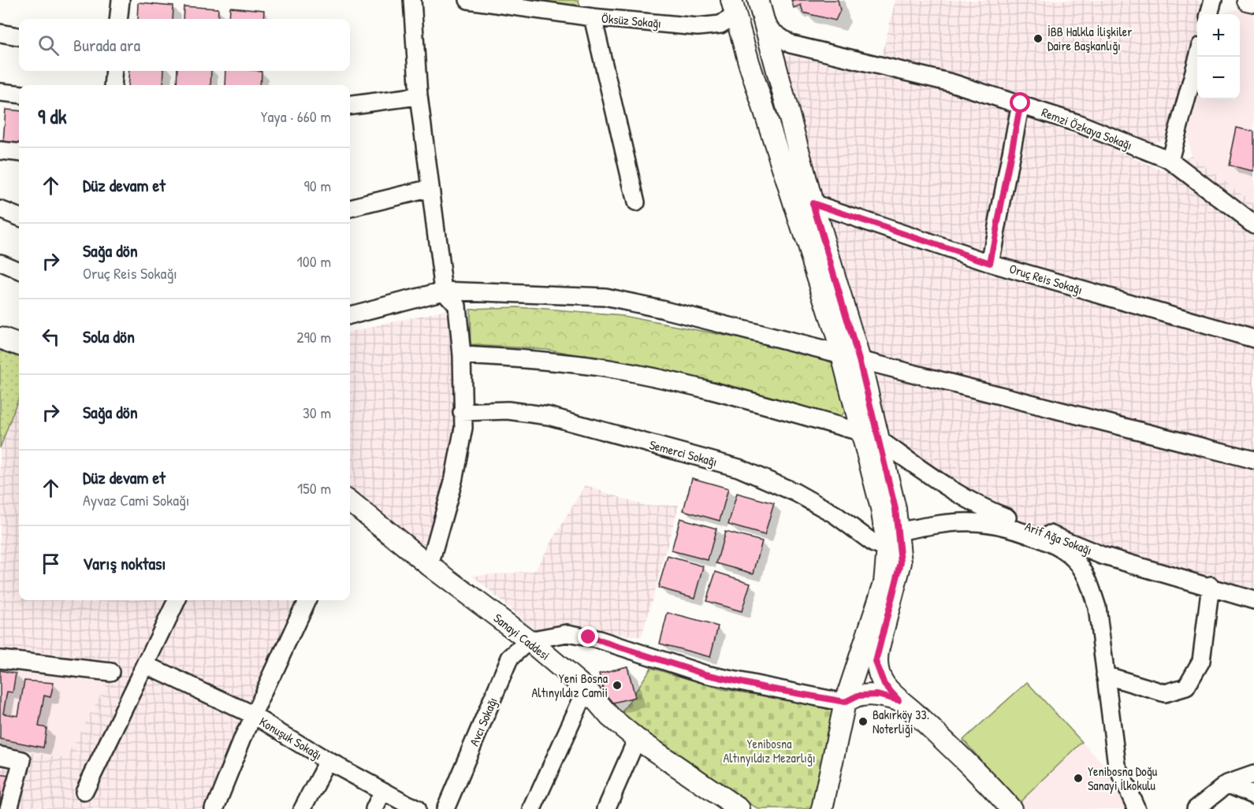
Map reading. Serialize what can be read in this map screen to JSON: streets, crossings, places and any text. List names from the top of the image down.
{
  "streets": {
    "main road": ["Sanayi Caddesi"],
    "street": [
      "Öksüz Sokağı",
      "Remzi Özkaya Sokağı",
      "Oruç Reis Sokağı",
      "Semerci Sokağı",
      "Arif Ağa Sokağı",
      "Avcı Sokağı",
      "Konuşuk Sokağı"
    ]
  },
  "crossings": [
    ["Sanayi Caddesi", "Avcı Sokağı"]
  ],
  "parks": ["Yenibosna Altınyıldız Mezarlığı"],
  "places": [
    "İBB Halkla İlişkiler Daire Başkanlığı",
    "Yeni Bosna Altınyıldız Camii",
    "Bakırköy 33. Noterliği",
    "Yenibosna Doğu Sanayi İlkokulu"
  ],
  "page": {
    "map_buttons": ["+", "−"],
    "search": "Burada ara",
    "heading": ["9 dk", "Yaya · 660 m"],
    "list": [
      ["Düz devam et", "90 m"],
      ["Sağa dön", "Oruç Reis Sokağı", "100 m"],
      ["Sola dön", "290 m"],
      ["Sağa dön", "30 m"],
      ["Düz devam et", "Ayvaz Cami Sokağı", "150 m"],
      "Varış noktası"
    ]
  }
}
